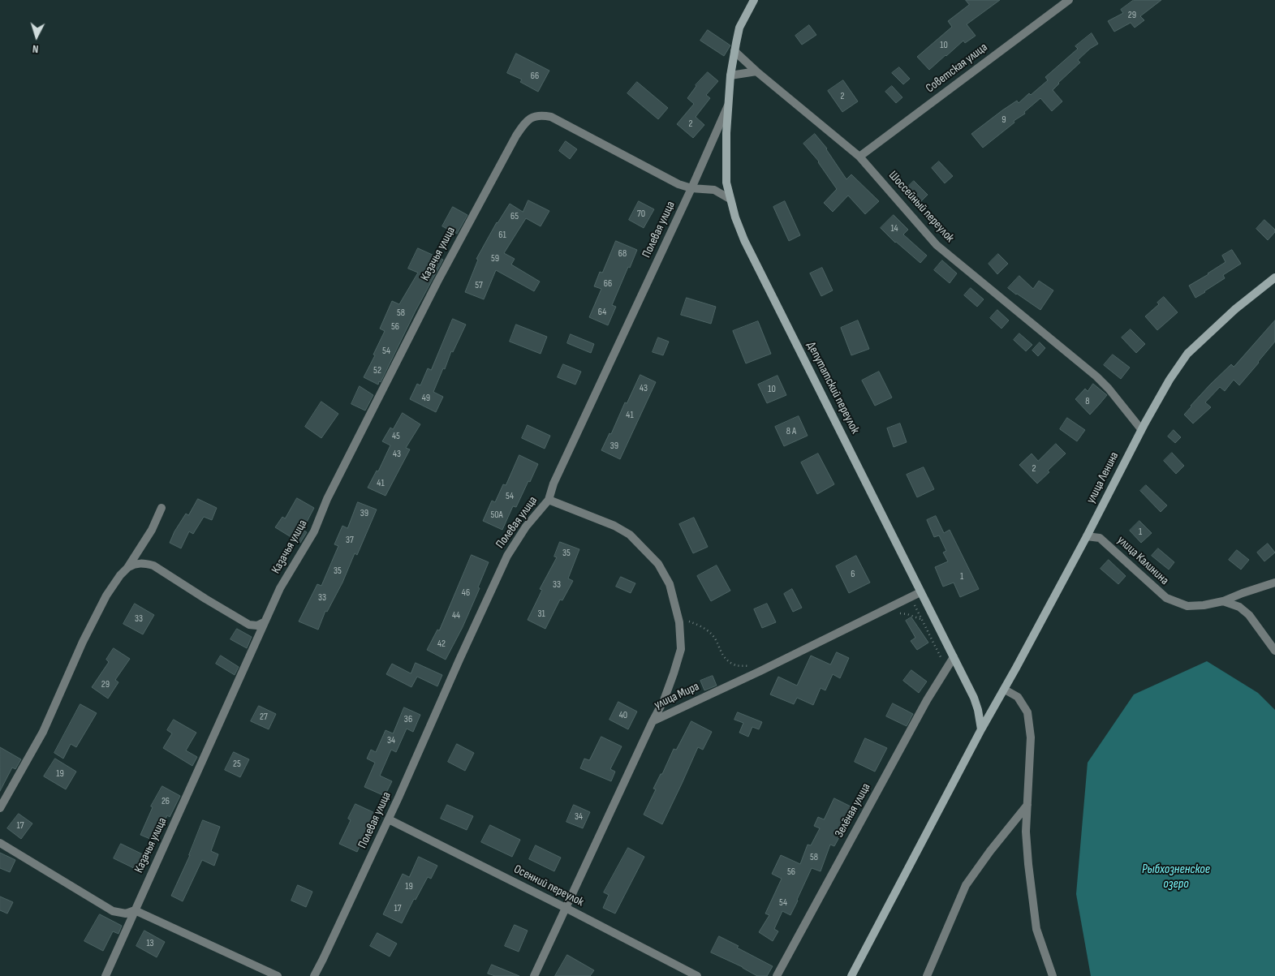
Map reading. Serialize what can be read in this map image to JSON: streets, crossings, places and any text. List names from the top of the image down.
{
  "streets": {
    "street": [
      "Советская улица",
      "Шоссейный переулок",
      "Полевая улица",
      "Казачья улица",
      "Депутатский переулок",
      "улица Ленина",
      "улица Калинина",
      "улица Мира",
      "Зелёная улица",
      "Осенний переулок"
    ]
  },
  "crossings": [
    ["Советская улица", "Шоссейный переулок"],
    ["Шоссейный переулок", "Депутатский переулок"],
    ["Шоссейный переулок", "улица Ленина"],
    ["Полевая улица", "Казачья улица"],
    ["Полевая улица", "Депутатский переулок"],
    ["Полевая улица", "Осенний переулок"],
    ["Депутатский переулок", "улица Ленина"],
    ["Депутатский переулок", "улица Мира"],
    ["Депутатский переулок", "Зелёная улица"],
    ["улица Ленина", "улица Калинина"],
    ["улица Мира", "Осенний переулок"]
  ],
  "water": ["Рыбхозненское озеро"],
  "house_numbers": [
    "29",
    "10",
    "66",
    "2",
    "9",
    "2",
    "70",
    "65",
    "14",
    "61",
    "68",
    "59",
    "66",
    "57",
    "64",
    "58",
    "56",
    "54",
    "52",
    "43",
    "10",
    "49",
    "8",
    "41",
    "8 А",
    "45",
    "39",
    "43",
    "2",
    "41",
    "54",
    "39",
    "50А",
    "1",
    "37",
    "35",
    "35",
    "6",
    "1",
    "33",
    "46",
    "33",
    "31",
    "44",
    "33",
    "42",
    "29",
    "40",
    "27",
    "36",
    "34",
    "25",
    "19",
    "26",
    "34",
    "17",
    "58",
    "56",
    "19",
    "54",
    "17",
    "13"
  ],
  "north": "bottom"
}
